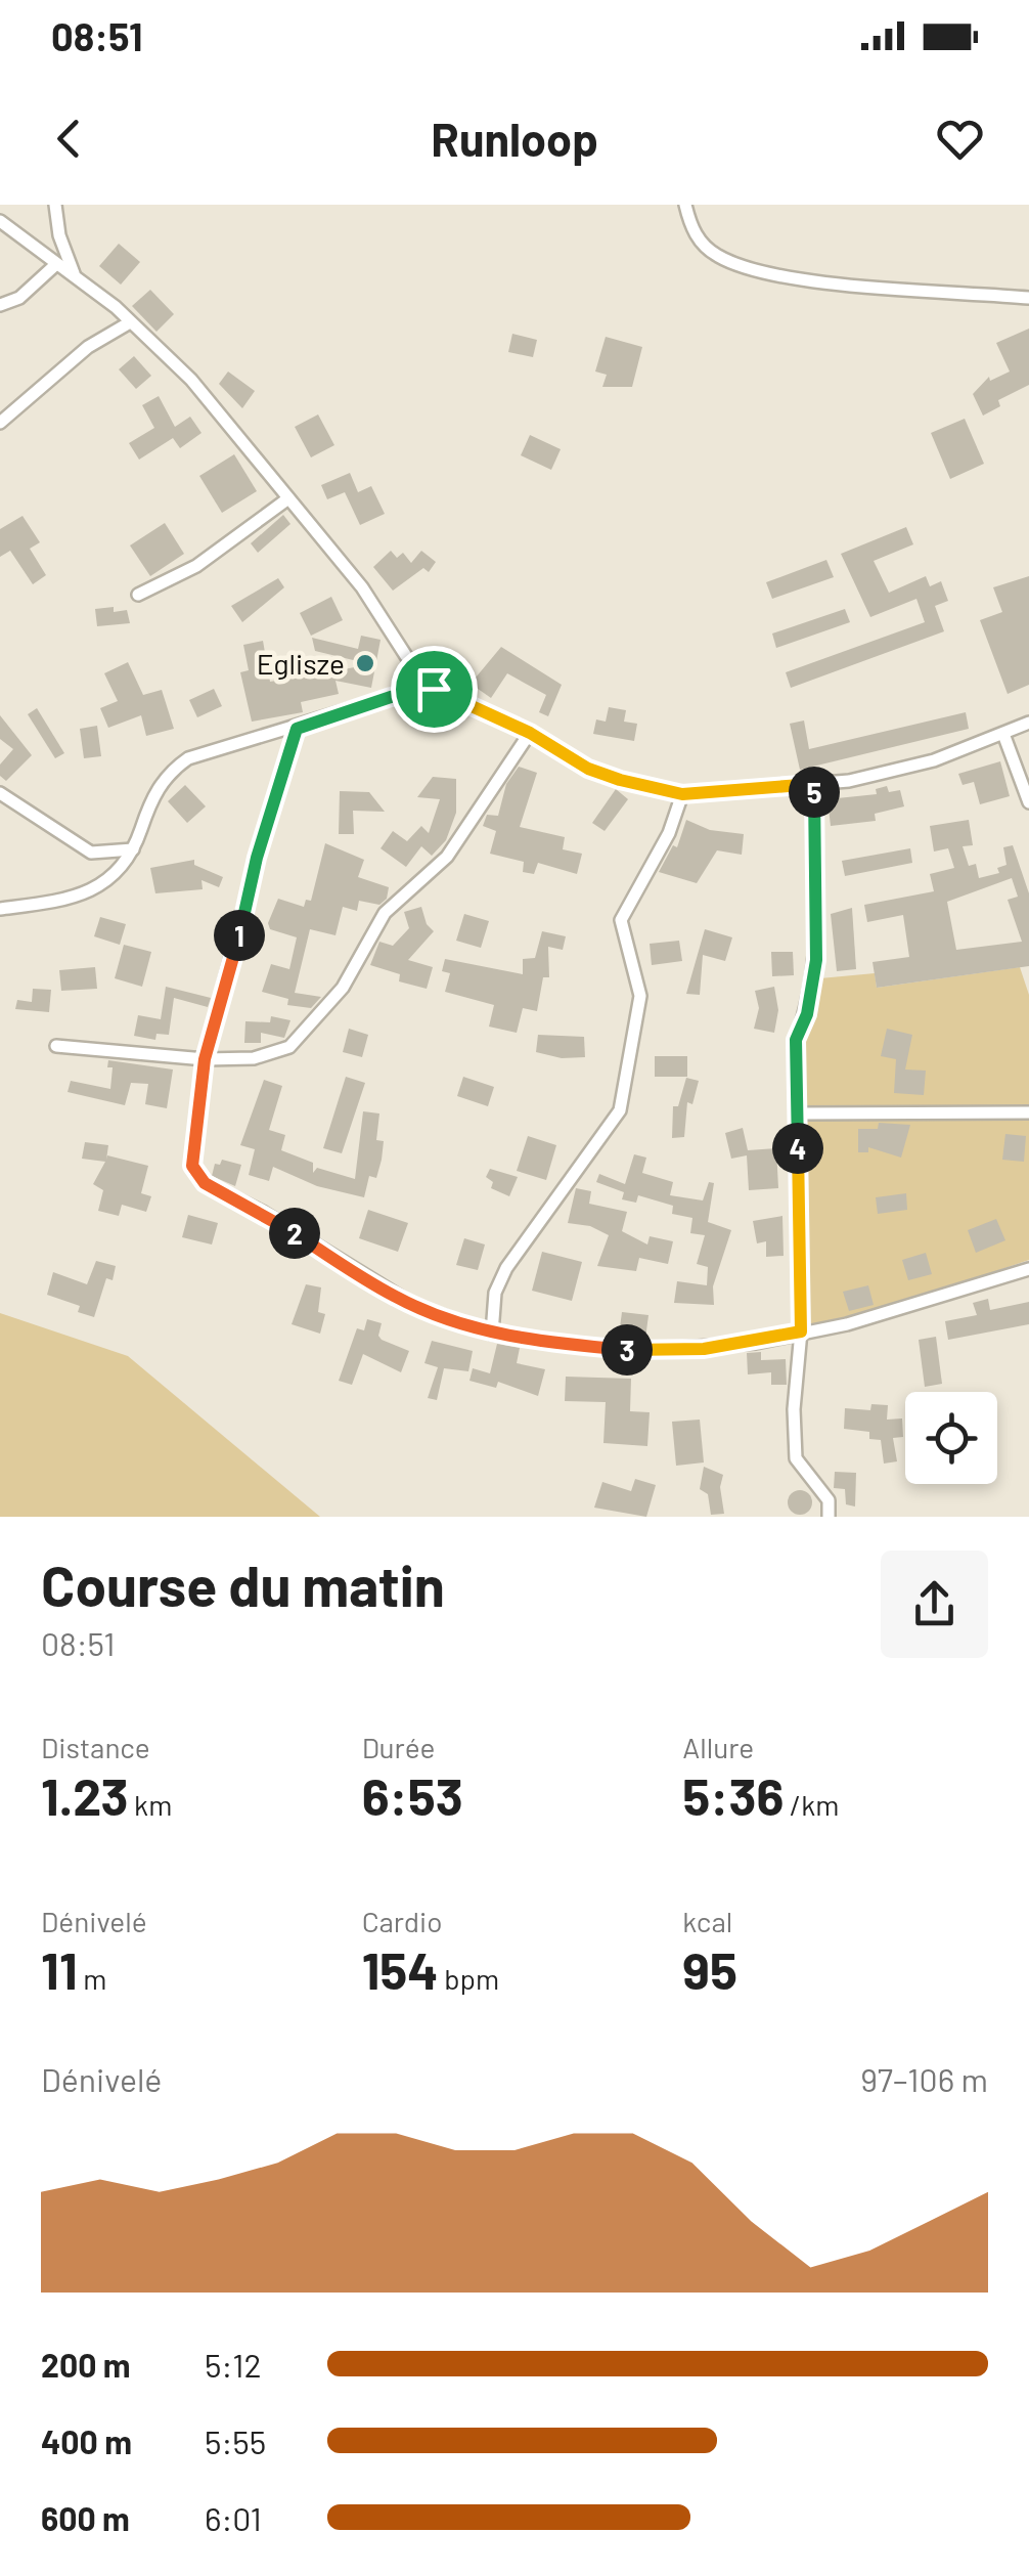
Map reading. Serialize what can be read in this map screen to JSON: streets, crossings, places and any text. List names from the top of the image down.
{
  "places": ["Eglisze"],
  "page": {
    "status": "08:51",
    "header": "Runloop",
    "pins": [
      "5",
      "1",
      "4",
      "2",
      "3"
    ],
    "heading": ["Course du matin", "08:51"],
    "stats": [
      ["Distance", "1.23 km"],
      ["Durée", "6:53"],
      ["Allure", "5:36 /km"],
      ["Dénivelé", "11 m"],
      ["Cardio", "154 bpm"],
      ["kcal", "95"]
    ],
    "chart": ["Dénivelé", "97–106 m"],
    "list": [
      {
        "name": "200 m",
        "note": "5:12"
      },
      {
        "name": "400 m",
        "note": "5:55"
      },
      {
        "name": "600 m",
        "note": "6:01"
      }
    ]
  }
}
